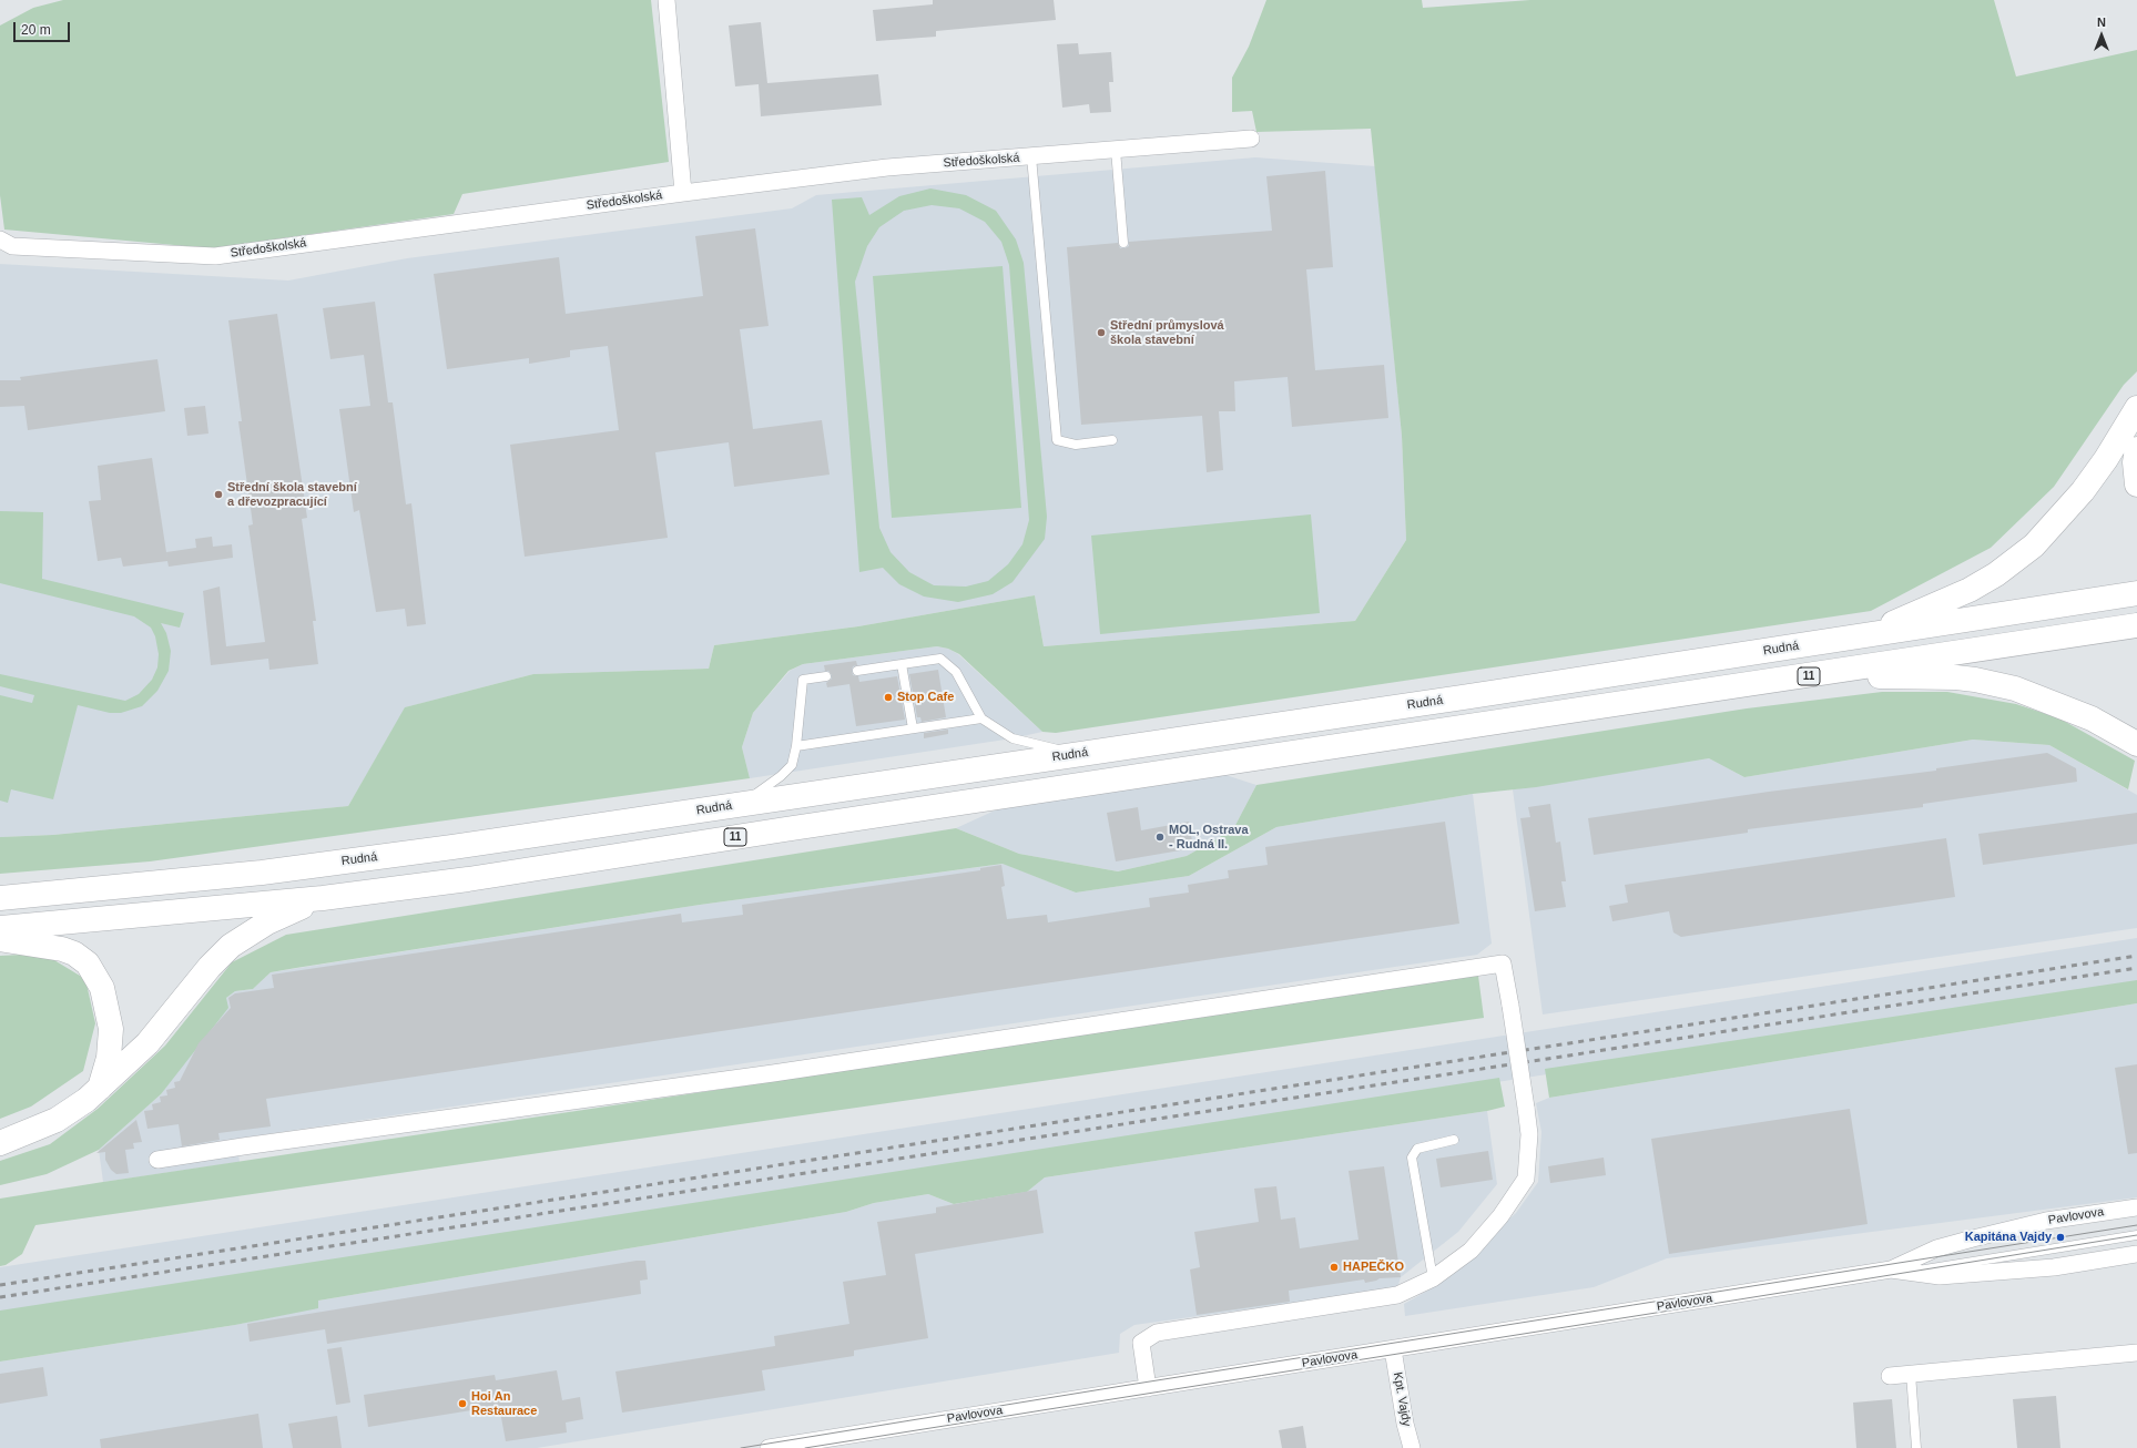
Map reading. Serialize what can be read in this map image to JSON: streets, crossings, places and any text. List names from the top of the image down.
{
  "streets": {
    "highway": ["Rudná", "11"],
    "street": ["Středoškolská", "Pavlovova", "Kpt. Vajdy"]
  },
  "crossings": [
    ["Pavlovova", "Kpt. Vajdy"]
  ],
  "places": [
    "Střední průmyslová škola stavební",
    "Střední škola stavební a dřevozpracující",
    "Stop Cafe",
    "MOL, Ostrava - Rudná II.",
    "Kapitána Vajdy",
    "HAPEČKO",
    "Hoi An Restaurace"
  ],
  "scale_bar": "20 m",
  "north": "top"
}
